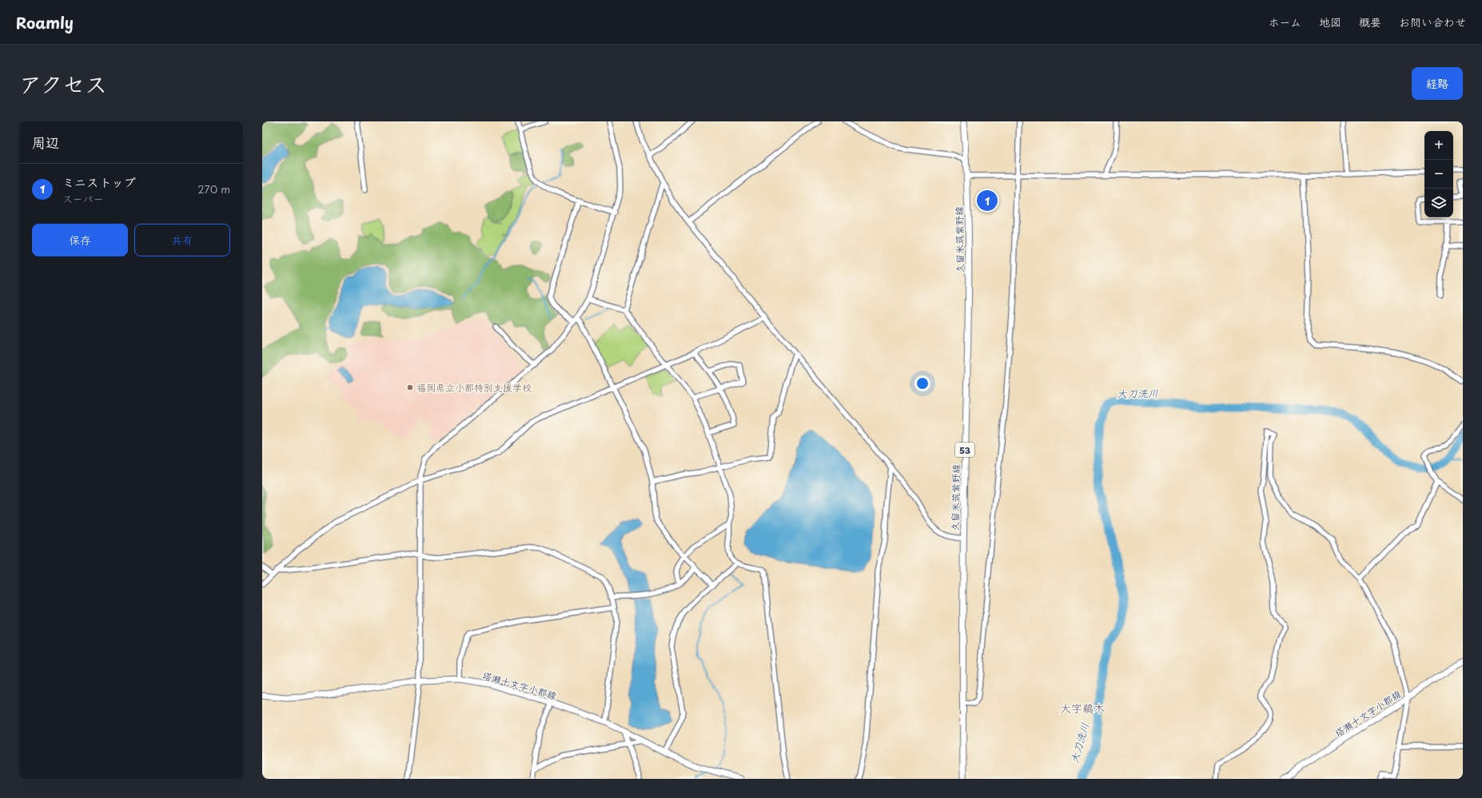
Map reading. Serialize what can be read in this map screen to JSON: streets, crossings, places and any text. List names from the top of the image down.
{
  "streets": {
    "main road": ["久留米筑紫野線", "53", "塔瀬十文字小郡線"]
  },
  "districts": ["大字鵜木"],
  "water": ["大刀洗川"],
  "places": ["福岡県立小郡特別支援学校"],
  "page": {
    "header": "Roamly",
    "nav": [
      "ホーム",
      "地図",
      "概要",
      "お問い合わせ"
    ],
    "title": "アクセス",
    "buttons": [
      "経路",
      ["保存", "共有"]
    ],
    "heading": "周辺",
    "map_buttons": ["+", "−"],
    "list": [
      {
        "mark": "1",
        "name": "ミニストップ",
        "note": "スーパー",
        "value": "270 m"
      }
    ],
    "pins": "1"
  }
}
